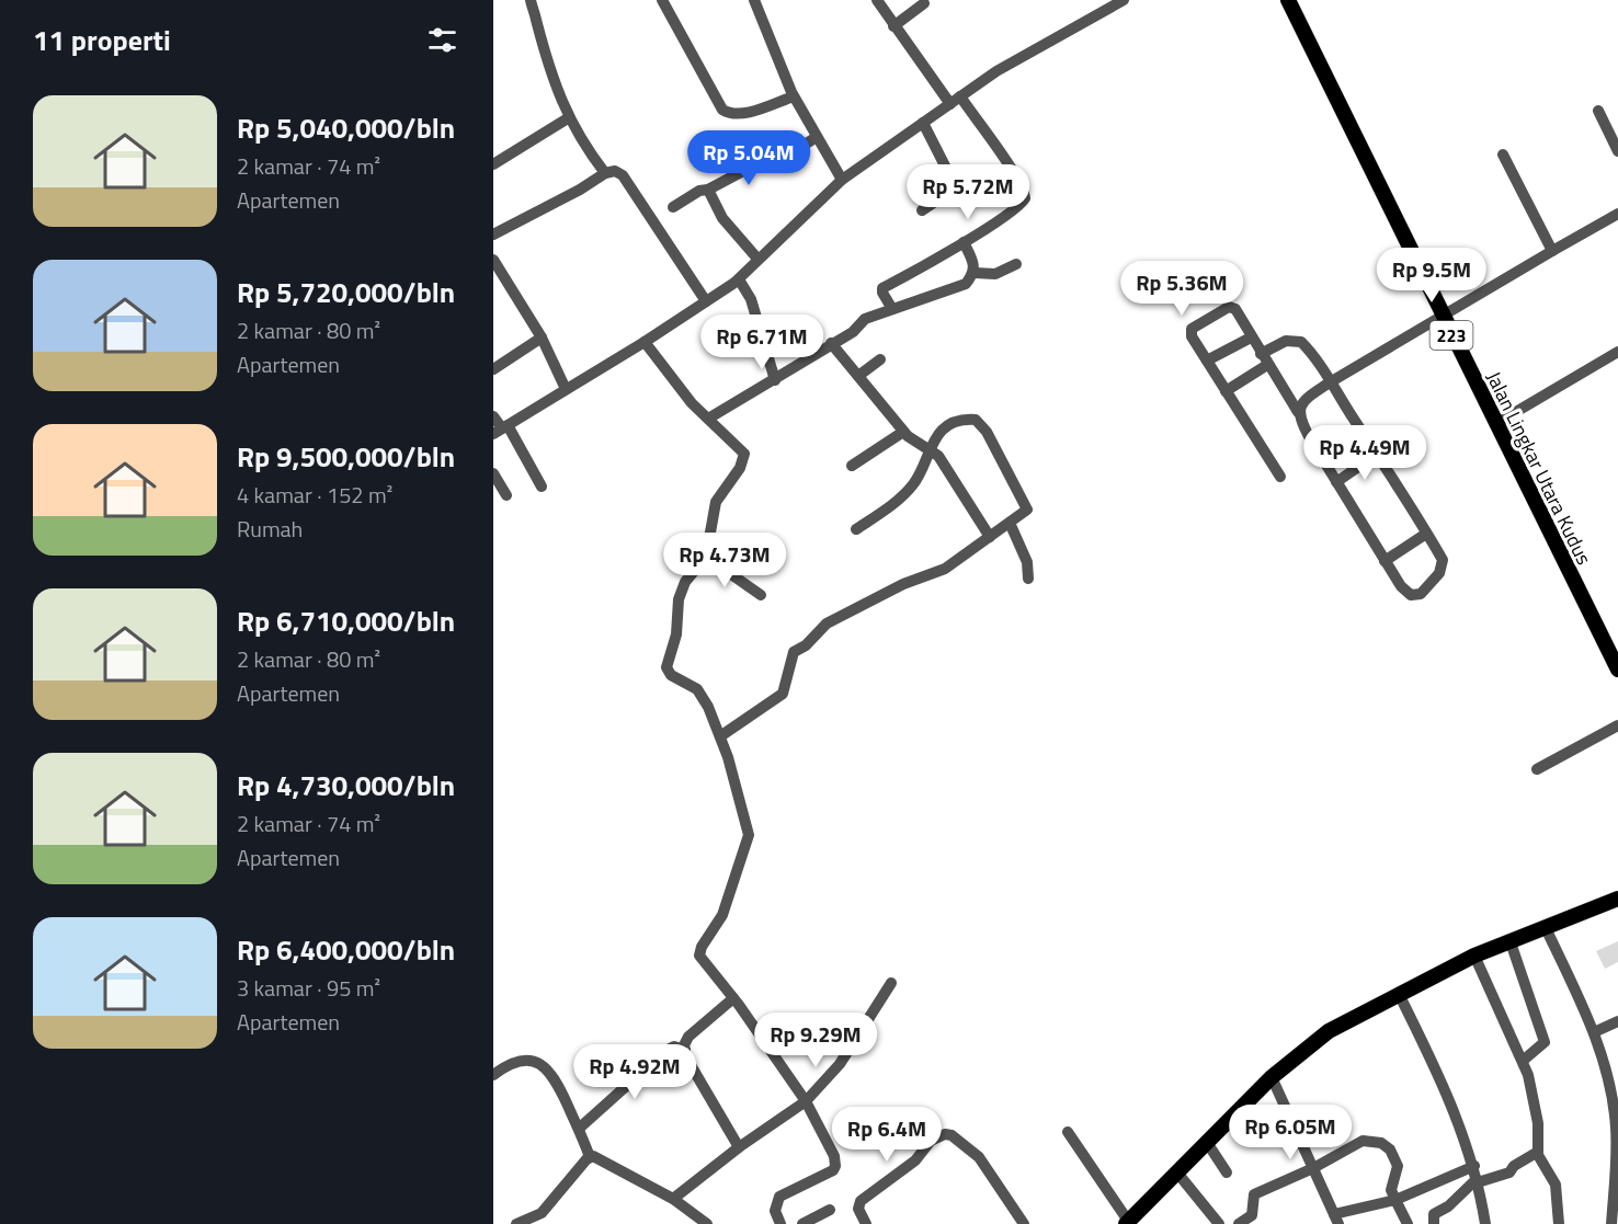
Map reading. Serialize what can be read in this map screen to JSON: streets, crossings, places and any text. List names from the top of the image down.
{
  "streets": {
    "main road": ["223", "Jalan Lingkar Utara Kudus"]
  },
  "page": {
    "heading": "11 properti",
    "list": [
      {
        "name": "Rp 5,040,000/bln",
        "note": "2 kamar · 74 m² · Apartemen"
      },
      {
        "name": "Rp 5,720,000/bln",
        "note": "2 kamar · 80 m² · Apartemen"
      },
      {
        "name": "Rp 9,500,000/bln",
        "note": "4 kamar · 152 m² · Rumah"
      },
      {
        "name": "Rp 6,710,000/bln",
        "note": "2 kamar · 80 m² · Apartemen"
      },
      {
        "name": "Rp 4,730,000/bln",
        "note": "2 kamar · 74 m² · Apartemen"
      },
      {
        "name": "Rp 6,400,000/bln",
        "note": "3 kamar · 95 m² · Apartemen"
      }
    ],
    "price": [
      "Rp 5.04M",
      "Rp 5.72M",
      "Rp 9.5M",
      "Rp 5.36M",
      "Rp 6.71M",
      "Rp 4.49M",
      "Rp 4.73M",
      "Rp 9.29M",
      "Rp 4.92M",
      "Rp 6.05M",
      "Rp 6.4M"
    ]
  }
}
